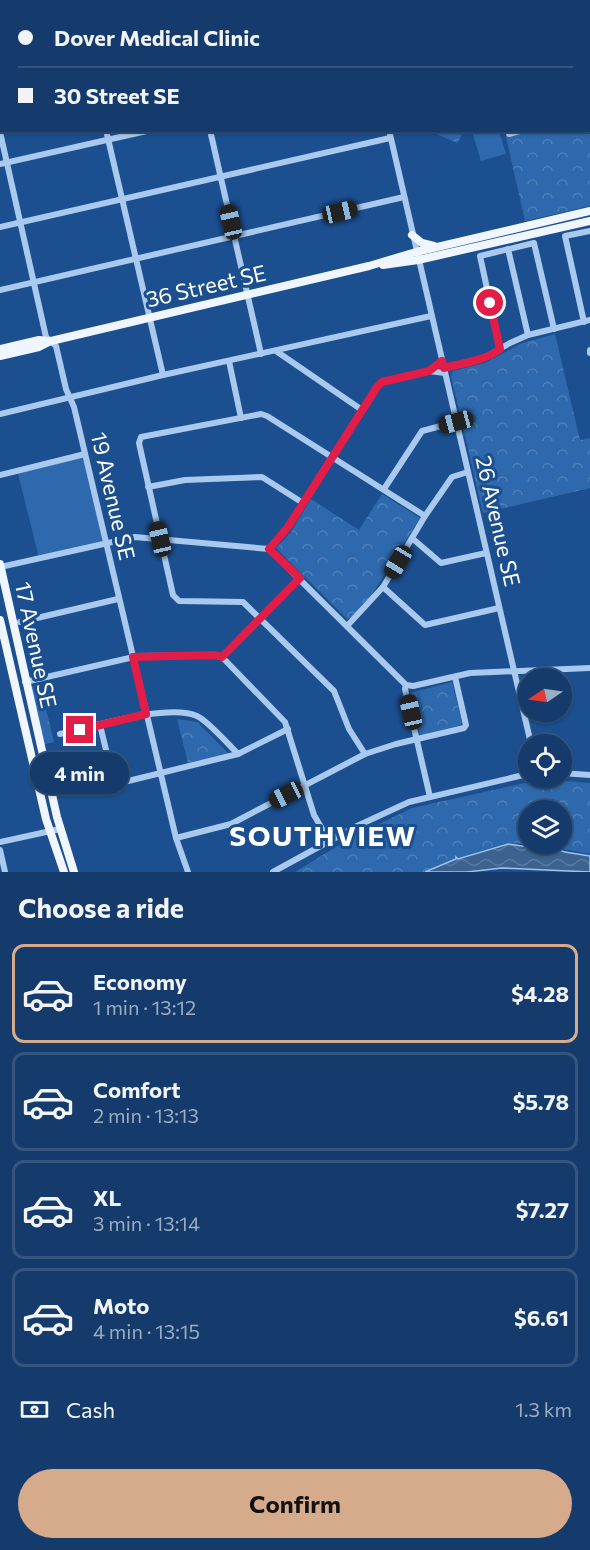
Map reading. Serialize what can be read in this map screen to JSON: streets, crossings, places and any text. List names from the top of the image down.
{
  "streets": {
    "main road": ["36 Street SE", "17 Avenue SE"],
    "street": ["19 Avenue SE", "26 Avenue SE"]
  },
  "crossings": [
    ["36 Street SE", "19 Avenue SE"],
    ["36 Street SE", "26 Avenue SE"]
  ],
  "districts": ["SOUTHVIEW"],
  "north": "left",
  "page": {
    "banner": ["Dover Medical Clinic", "30 Street SE"],
    "bubble": "4 min",
    "heading": "Choose a ride",
    "list": [
      {
        "name": "Economy",
        "note": "1 min · 13:12",
        "value": "$4.28"
      },
      {
        "name": "Comfort",
        "note": "2 min · 13:13",
        "value": "$5.78"
      },
      {
        "name": "XL",
        "note": "3 min · 13:14",
        "value": "$7.27"
      },
      {
        "name": "Moto",
        "note": "4 min · 13:15",
        "value": "$6.61"
      }
    ],
    "pay": ["Cash", "1.3 km"],
    "buttons": "Confirm"
  }
}
